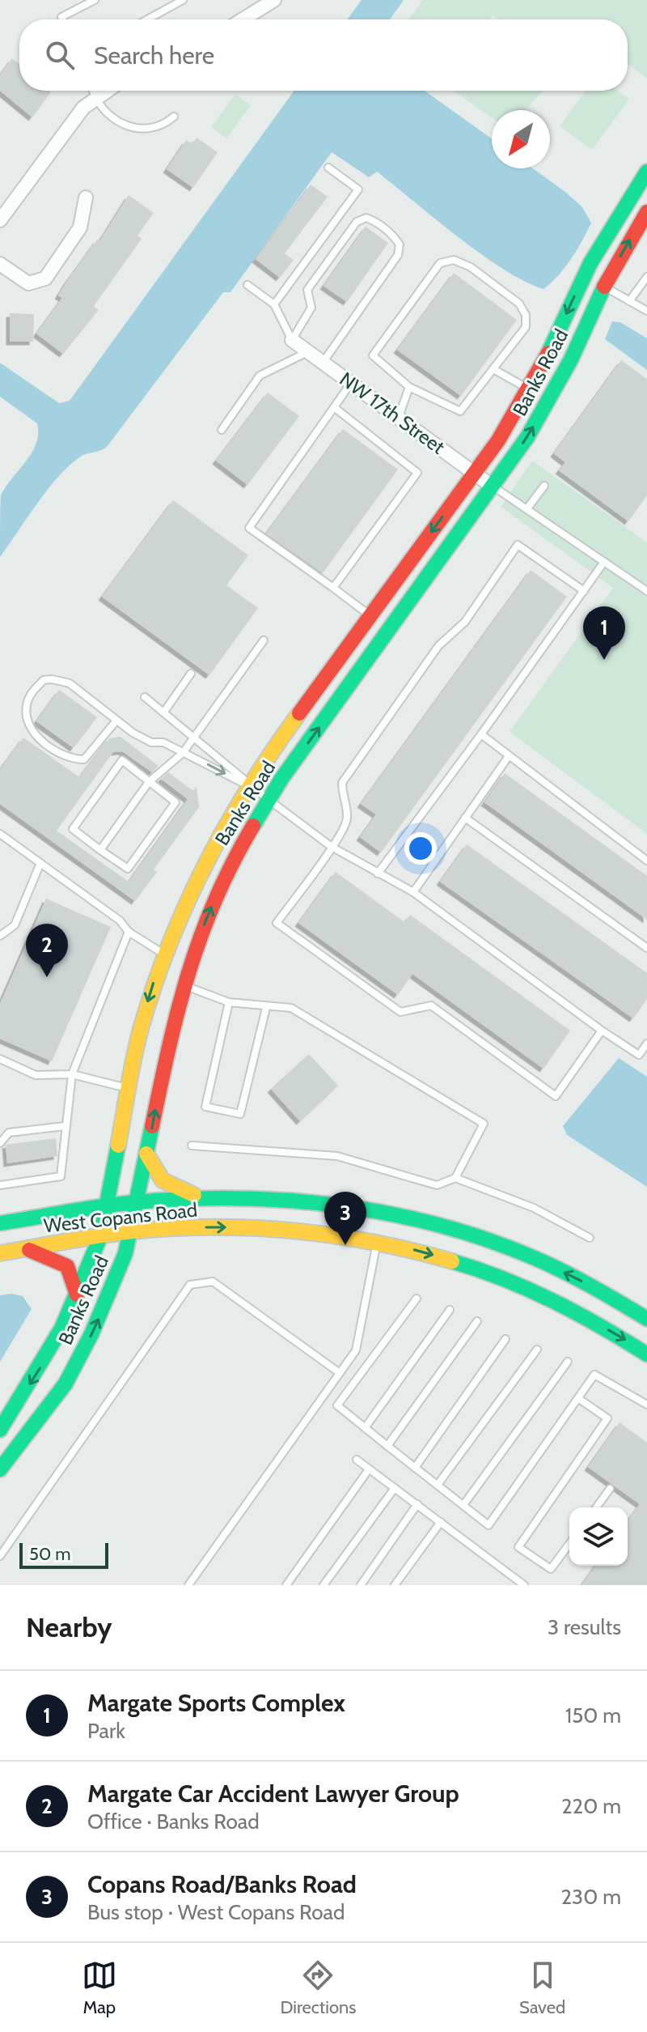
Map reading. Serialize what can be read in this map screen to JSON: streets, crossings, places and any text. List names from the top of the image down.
{
  "streets": {
    "street": ["Banks Road", "NW 17th Street", "West Copans Road"]
  },
  "crossings": [
    ["Banks Road", "NW 17th Street"],
    ["Banks Road", "West Copans Road"]
  ],
  "scale_bar": "50 m",
  "north": "bottom left",
  "page": {
    "search": "Search here",
    "pins": ["1", "2", "3"],
    "scale": "50 m",
    "heading": ["Nearby", "3 results"],
    "list": [
      {
        "mark": "1",
        "name": "Margate Sports Complex",
        "note": "Park",
        "value": "150 m"
      },
      {
        "mark": "2",
        "name": "Margate Car Accident Lawyer Group",
        "note": "Office · Banks Road",
        "value": "220 m"
      },
      {
        "mark": "3",
        "name": "Copans Road/Banks Road",
        "note": "Bus stop · West Copans Road",
        "value": "230 m"
      }
    ],
    "nav": ["Map", "Directions", "Saved"]
  }
}
